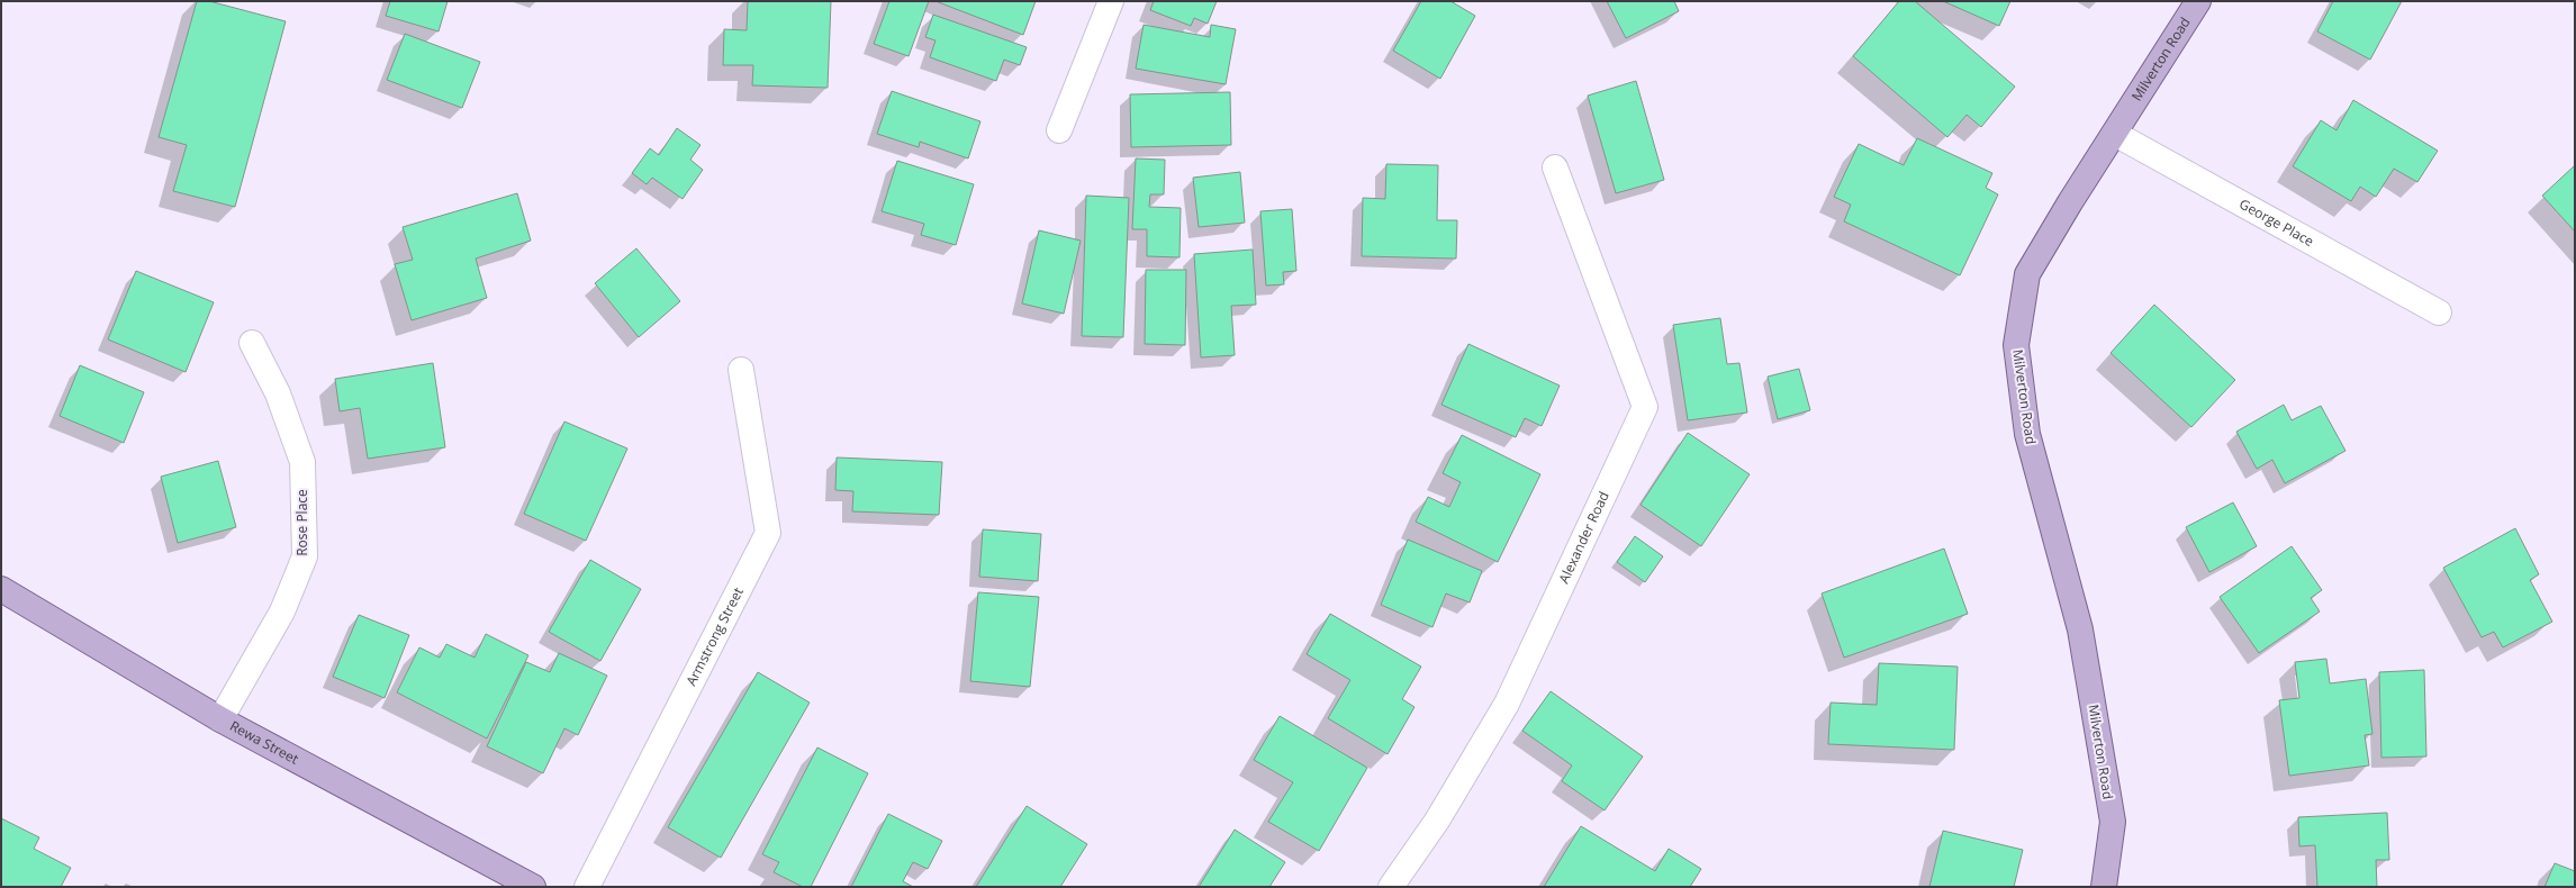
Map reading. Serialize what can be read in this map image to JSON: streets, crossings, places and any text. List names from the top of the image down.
{
  "streets": {
    "main road": ["Milverton Road", "Rewa Street"],
    "street": [
      "George Place",
      "Rose Place",
      "Alexander Road",
      "Armstrong Street"
    ]
  },
  "crossings": [
    ["Milverton Road", "George Place"],
    ["Rose Place", "Rewa Street"]
  ]
}
